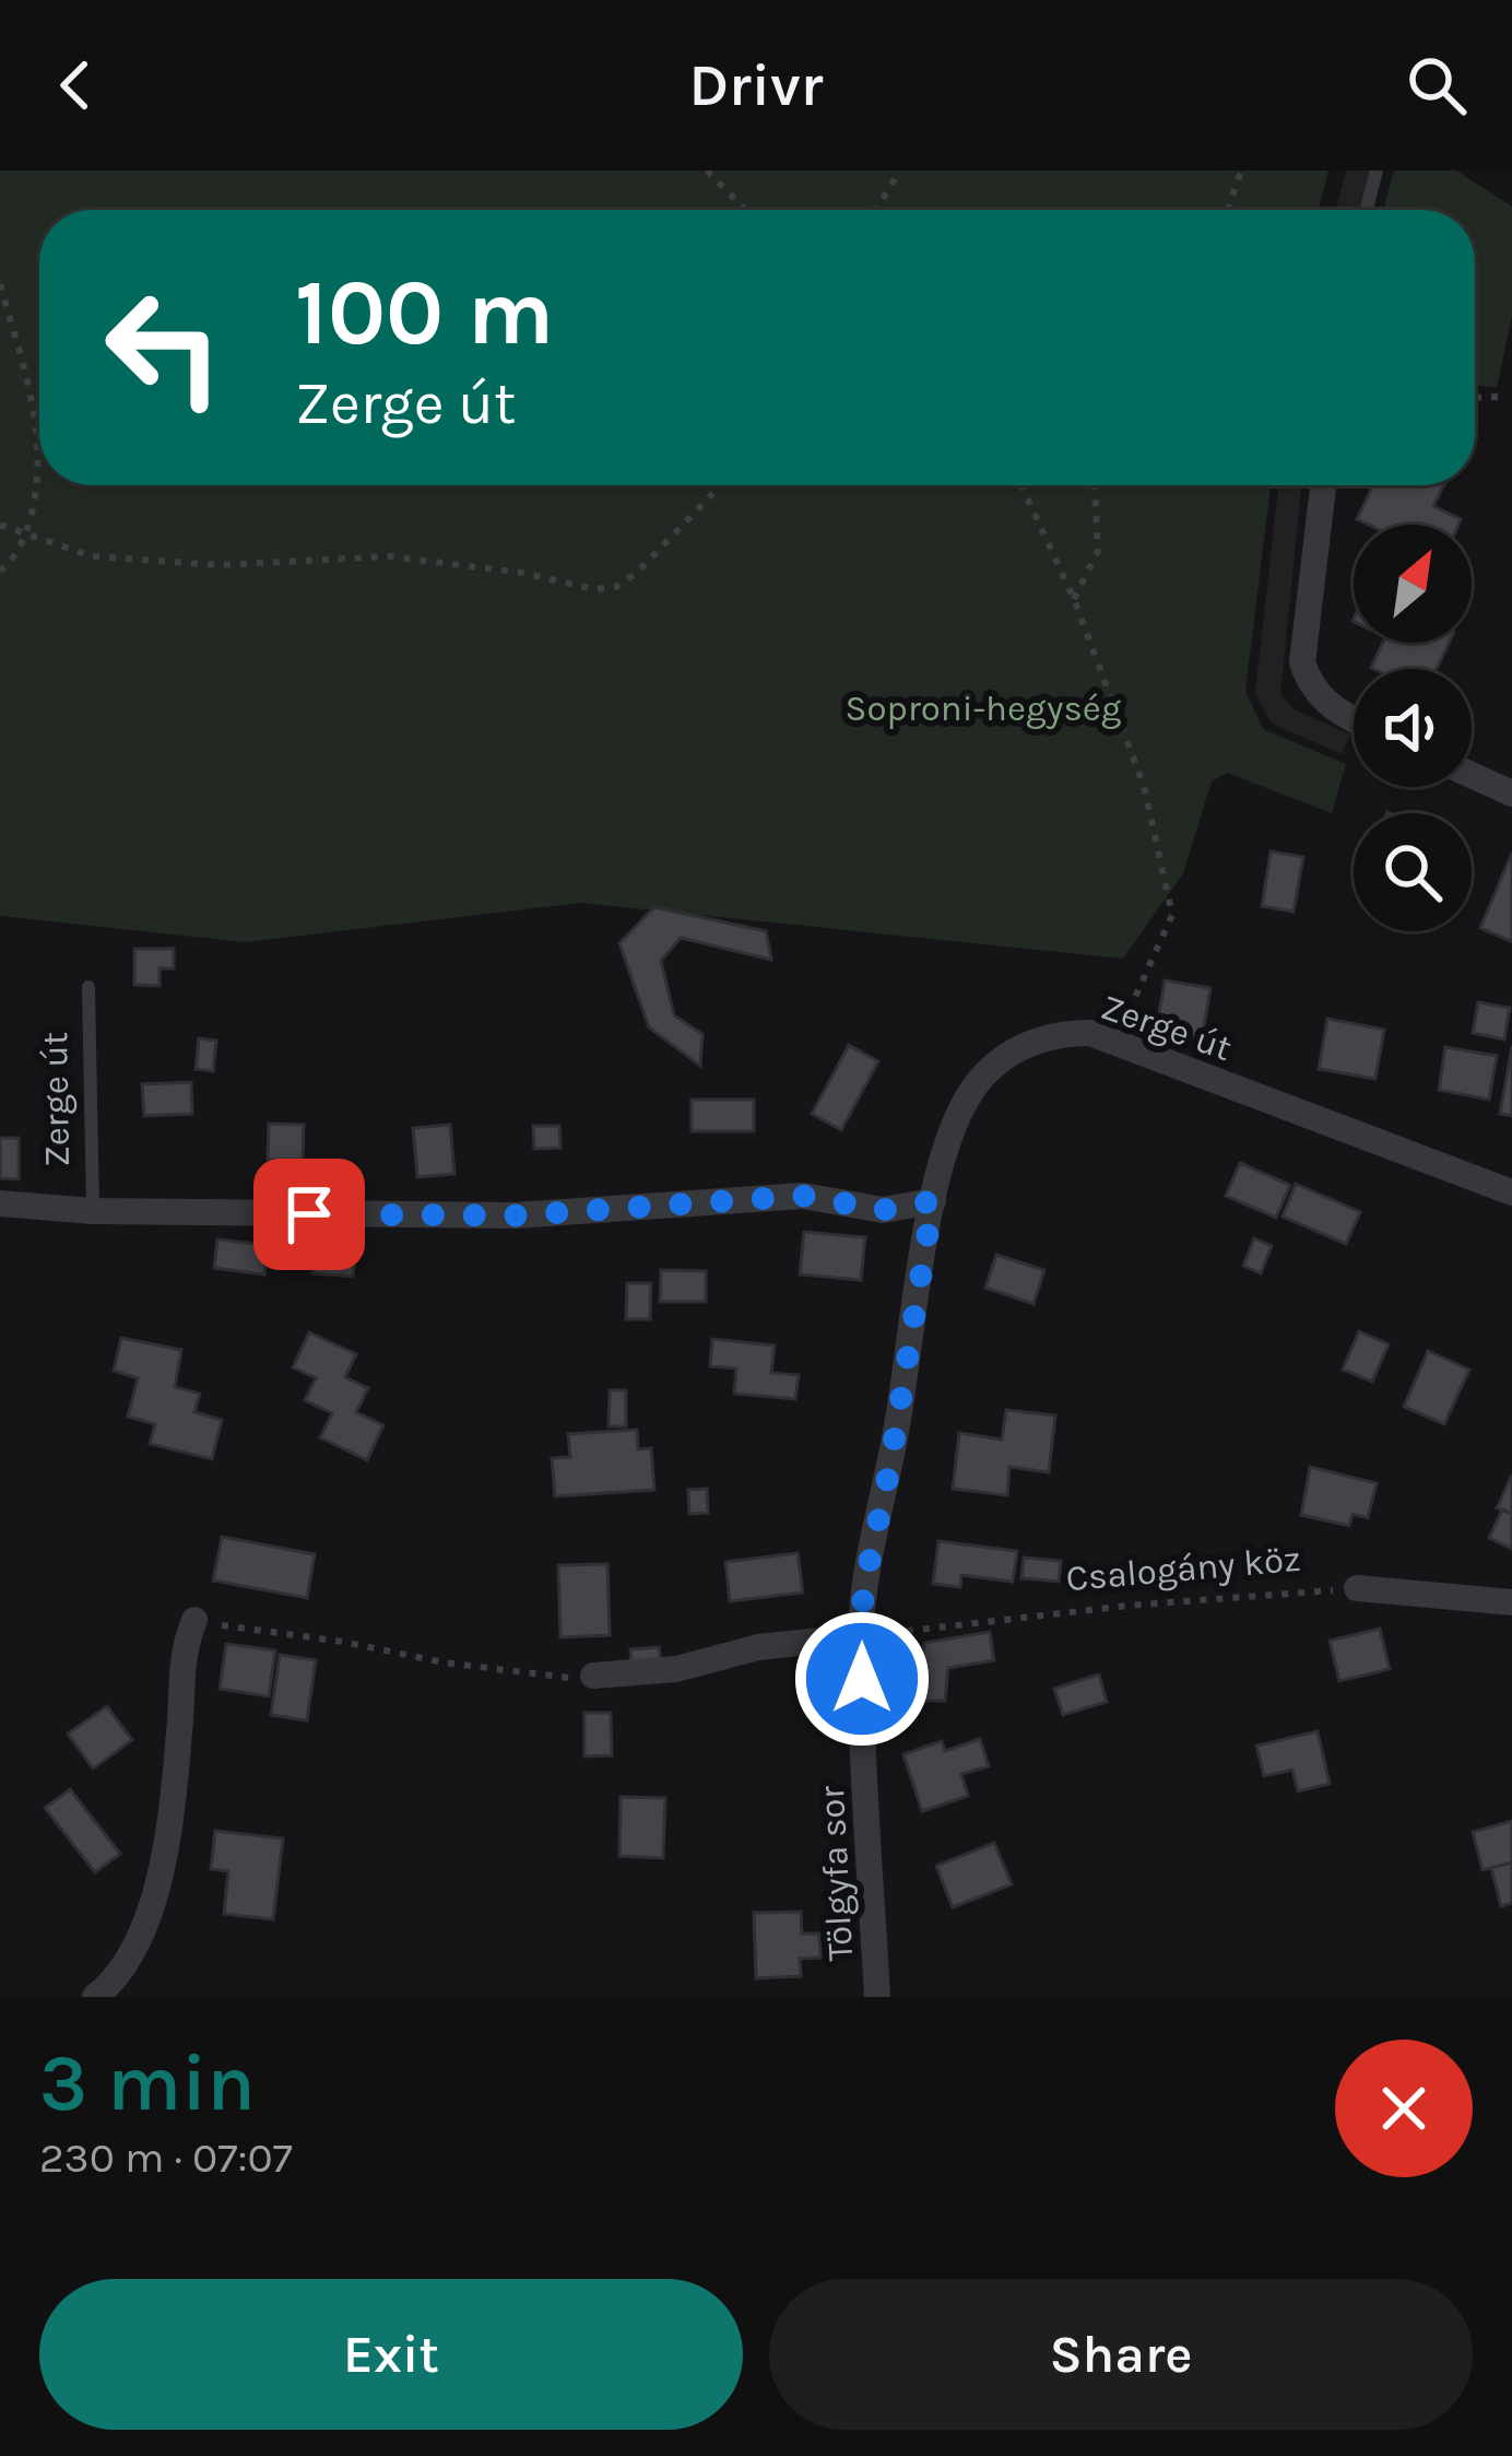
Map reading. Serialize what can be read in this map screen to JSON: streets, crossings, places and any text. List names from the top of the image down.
{
  "streets": {
    "street": ["Zerge út", "Tölgyfa sor"],
    "path": ["Csalogány köz"]
  },
  "crossings": [
    ["Zerge út", "Tölgyfa sor"],
    ["Csalogány köz", "Tölgyfa sor"]
  ],
  "parks": ["Soproni-hegység"],
  "north": "top right",
  "page": {
    "header": "Drivr",
    "turn": ["100 m", "Zerge út"],
    "heading": ["3 min", "230 m · 07:07"],
    "buttons": ["Exit", "Share"]
  }
}
